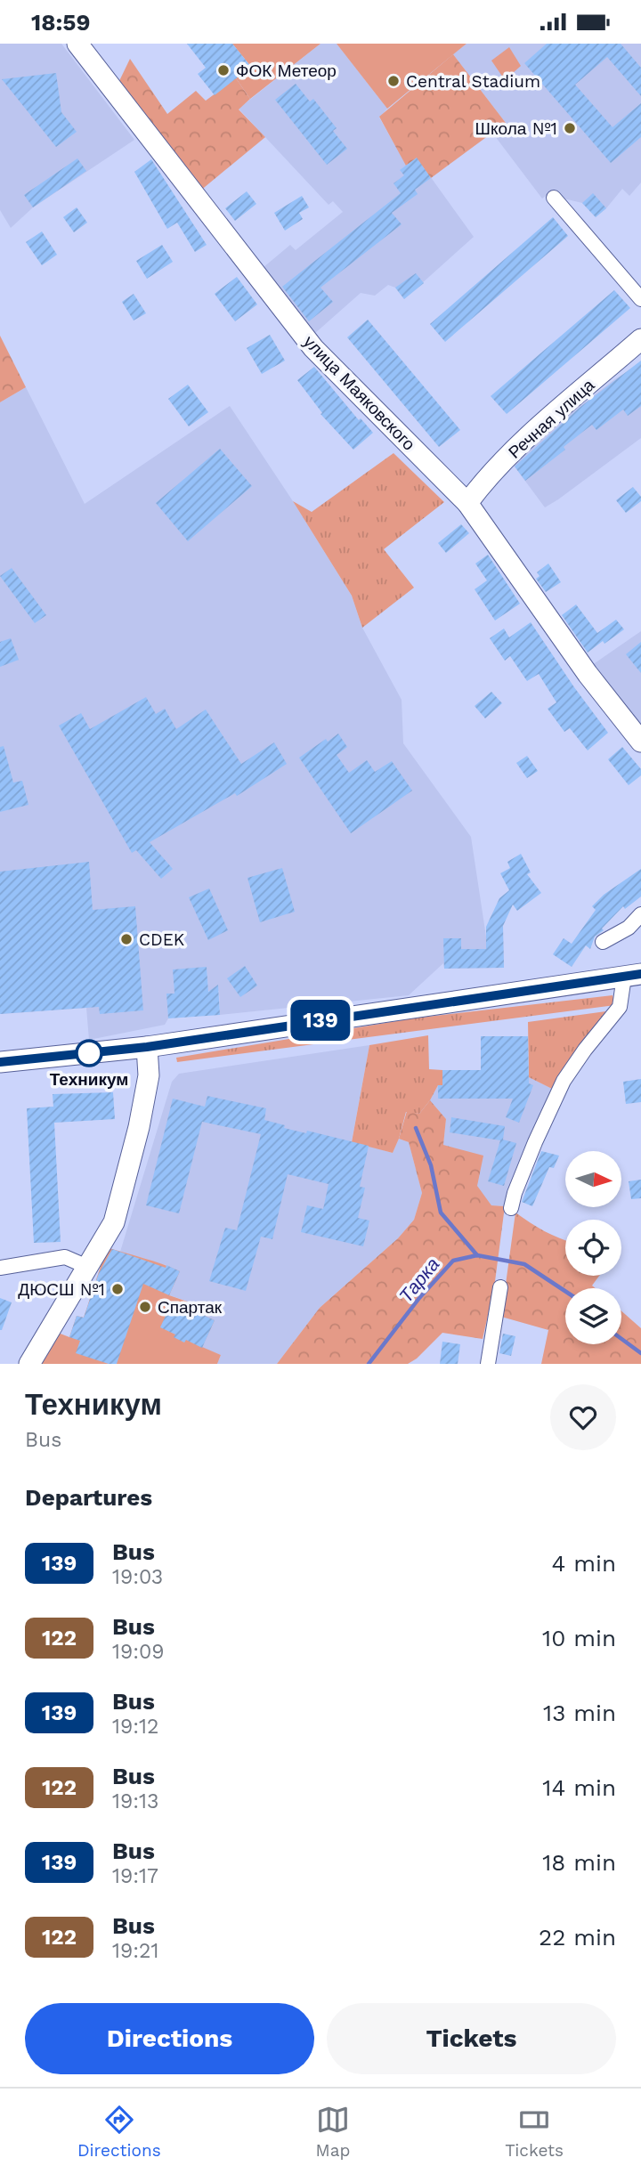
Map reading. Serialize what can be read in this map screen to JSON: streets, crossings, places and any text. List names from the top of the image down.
{
  "streets": {
    "street": ["улица Маяковского", "Речная улица"]
  },
  "crossings": [
    ["улица Маяковского", "Речная улица"]
  ],
  "water": ["Тарка"],
  "places": [
    "ФОК Метеор",
    "Central Stadium",
    "Школа №1",
    "CDEK",
    "Техникум",
    "ДЮСШ №1",
    "Спартак"
  ],
  "lines": ["bus line 139"],
  "north": "right",
  "page": {
    "status": "18:59",
    "on_map": "139",
    "heading": [
      ["Техникум", "Bus"],
      "Departures"
    ],
    "list": [
      {
        "mark": "139",
        "name": "Bus",
        "note": "19:03",
        "value": "4 min"
      },
      {
        "mark": "122",
        "name": "Bus",
        "note": "19:09",
        "value": "10 min"
      },
      {
        "mark": "139",
        "name": "Bus",
        "note": "19:12",
        "value": "13 min"
      },
      {
        "mark": "122",
        "name": "Bus",
        "note": "19:13",
        "value": "14 min"
      },
      {
        "mark": "139",
        "name": "Bus",
        "note": "19:17",
        "value": "18 min"
      },
      {
        "mark": "122",
        "name": "Bus",
        "note": "19:21",
        "value": "22 min"
      }
    ],
    "buttons": ["Directions", "Tickets"],
    "tabs": ["Directions", "Map", "Tickets"]
  }
}
